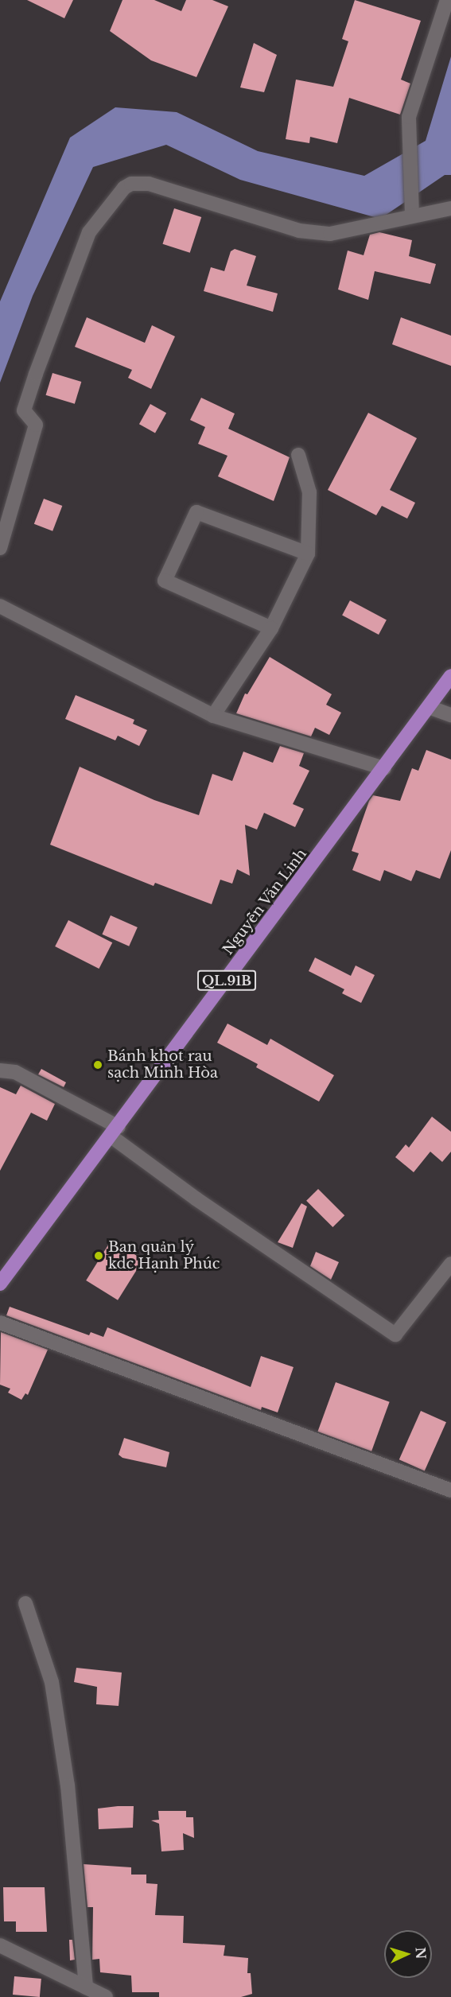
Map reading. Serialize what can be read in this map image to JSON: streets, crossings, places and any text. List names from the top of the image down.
{
  "streets": {
    "highway": ["Nguyễn Văn Linh", "QL.91B"]
  },
  "places": ["Bánh khọt rau sạch Minh Hòa", "Ban quản lý kdc Hạnh Phúc"],
  "north": "right"
}
